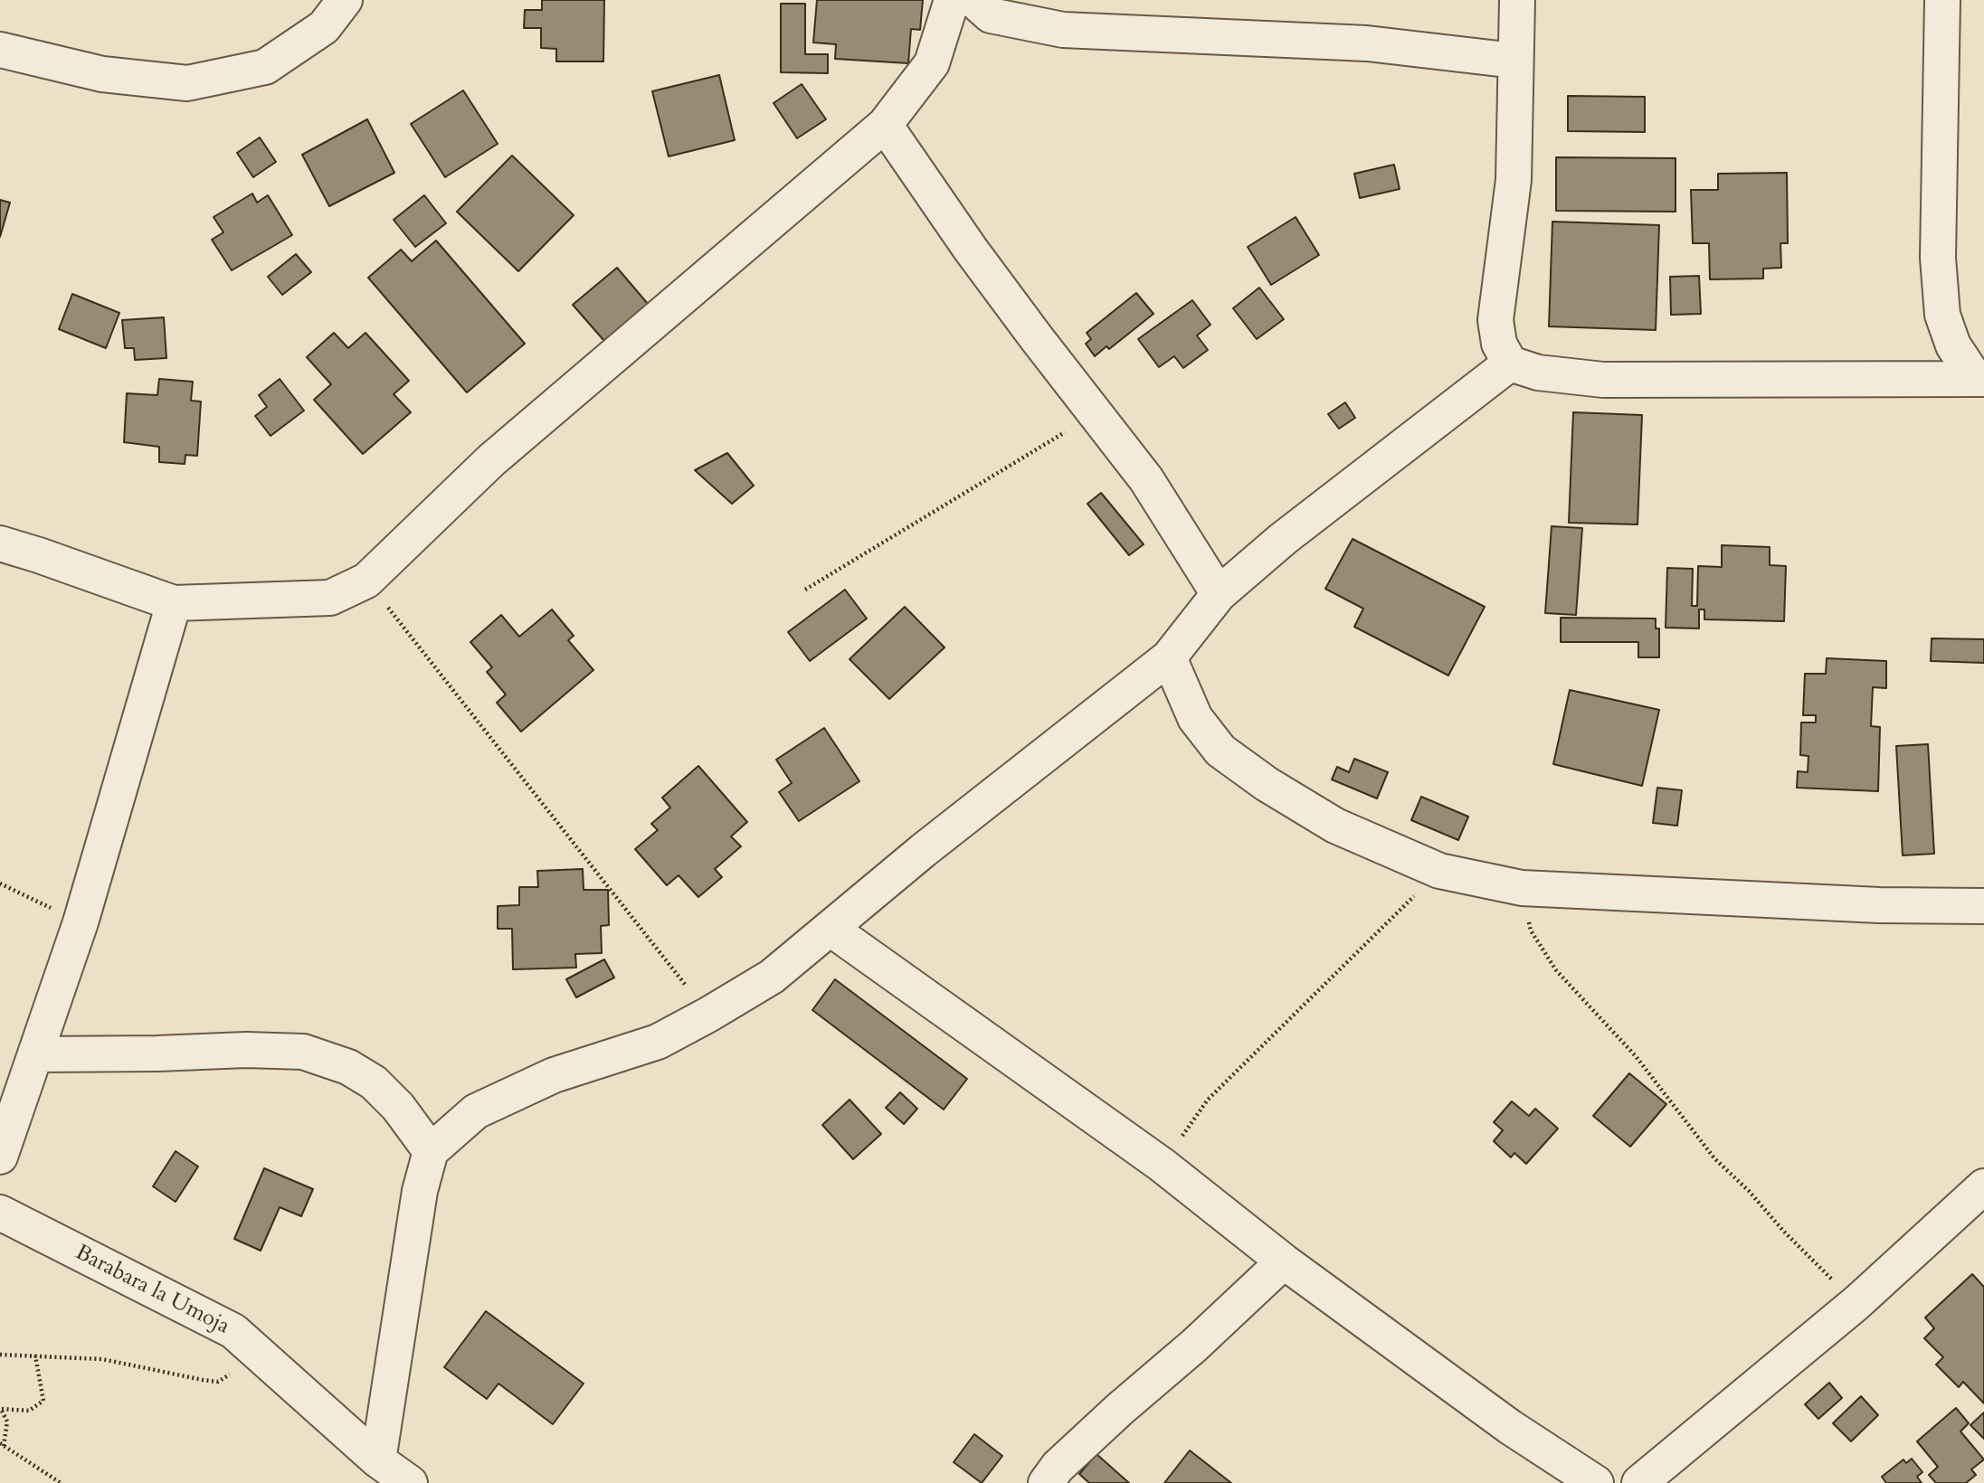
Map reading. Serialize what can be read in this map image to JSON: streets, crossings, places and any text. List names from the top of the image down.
{
  "streets": {
    "street": ["Barabara la Umoja"]
  }
}
